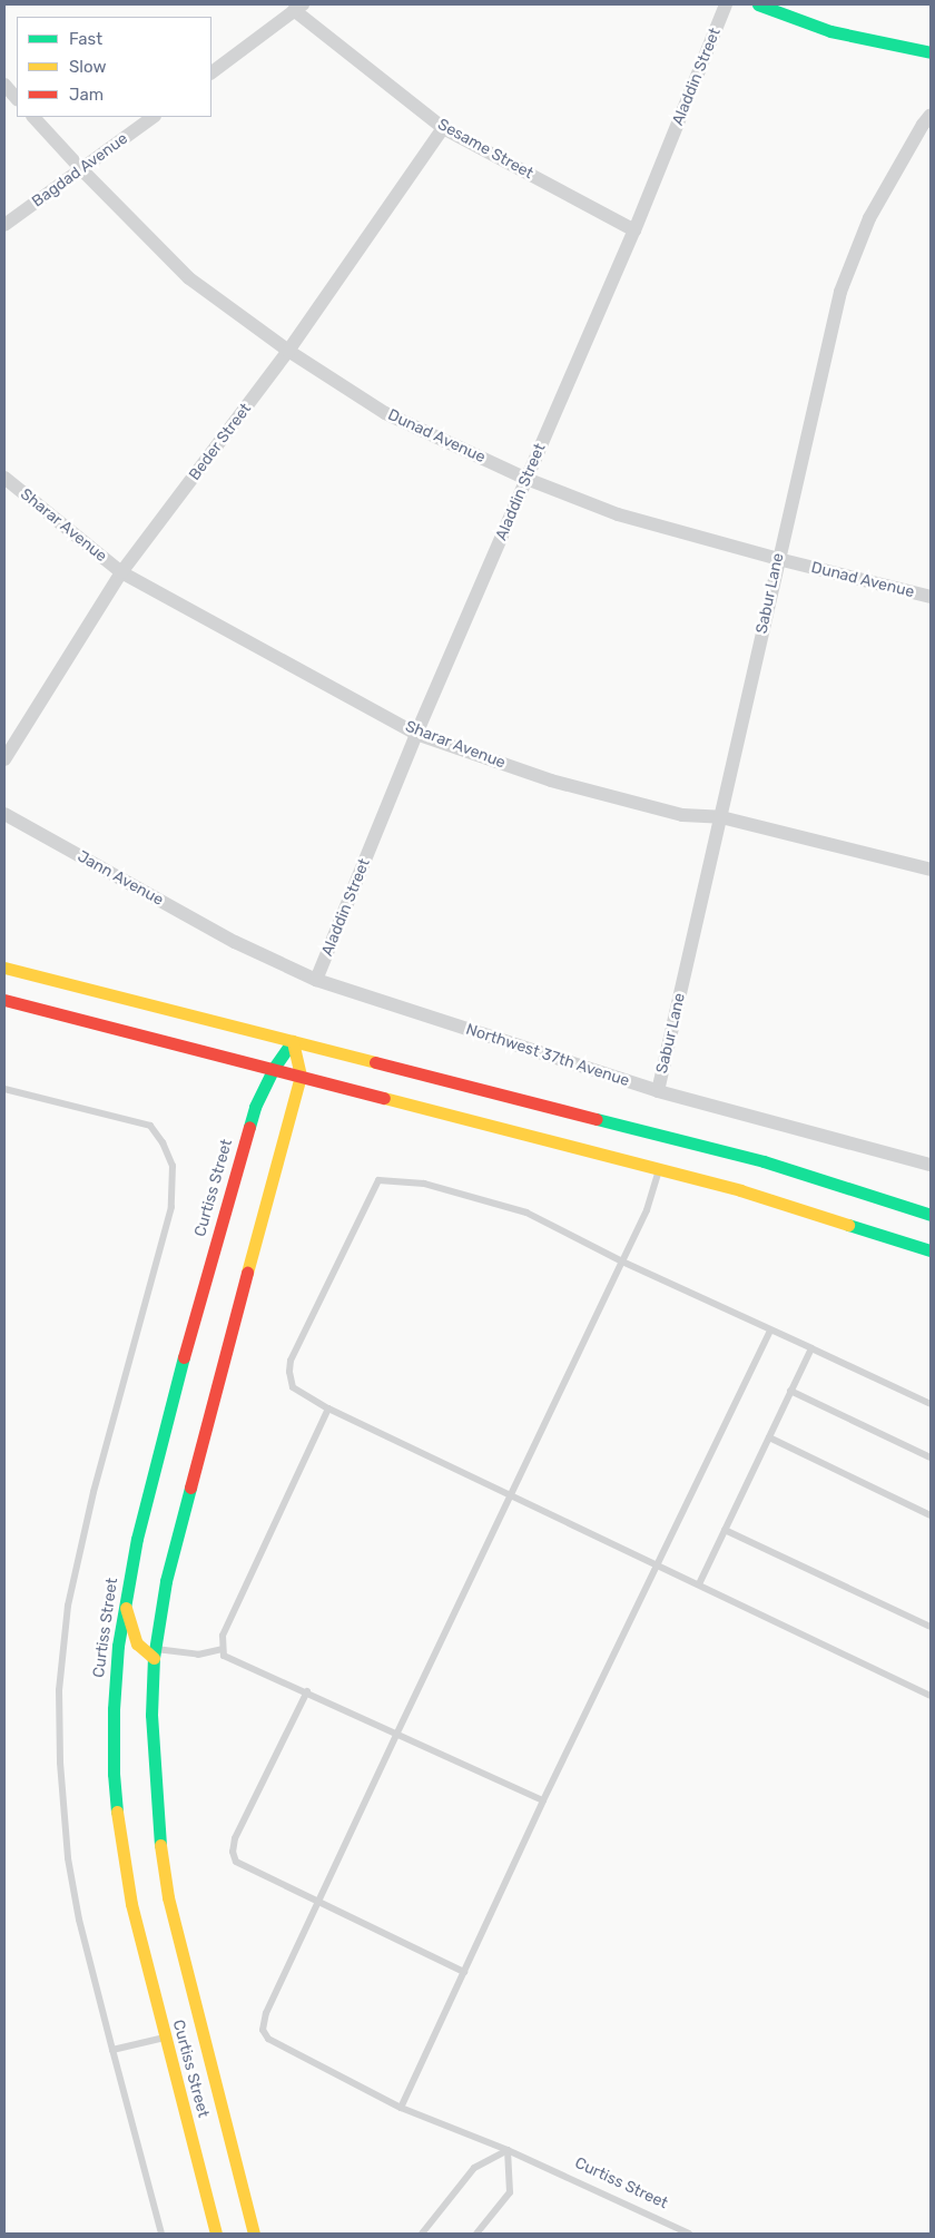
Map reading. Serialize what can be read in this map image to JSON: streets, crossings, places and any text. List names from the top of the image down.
{
  "streets": {
    "street": [
      "Aladdin Street",
      "Sesame Street",
      "Bagdad Avenue",
      "Dunad Avenue",
      "Beder Street",
      "Sharar Avenue",
      "Sabur Lane",
      "Jann Avenue",
      "Northwest 37th Avenue",
      "Curtiss Street"
    ]
  },
  "crossings": [
    ["Aladdin Street", "Sesame Street"],
    ["Aladdin Street", "Dunad Avenue"],
    ["Aladdin Street", "Sharar Avenue"],
    ["Aladdin Street", "Northwest 37th Avenue"],
    ["Sesame Street", "Beder Street"],
    ["Bagdad Avenue", "Dunad Avenue"],
    ["Dunad Avenue", "Beder Street"],
    ["Dunad Avenue", "Sabur Lane"],
    ["Beder Street", "Sharar Avenue"],
    ["Sharar Avenue", "Sabur Lane"],
    ["Sabur Lane", "Northwest 37th Avenue"],
    ["Jann Avenue", "Northwest 37th Avenue"]
  ],
  "legend": ["Fast", "Slow", "Jam"]
}
